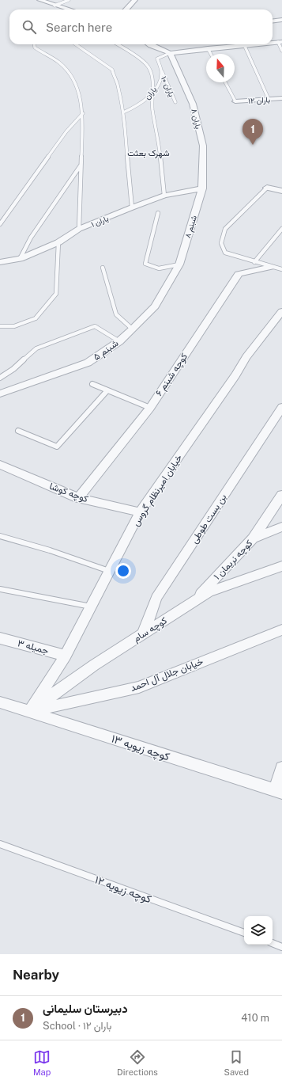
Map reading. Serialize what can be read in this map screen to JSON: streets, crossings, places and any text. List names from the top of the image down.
{
  "streets": {
    "street": [
      "باران ۱۲",
      "یاران ۸",
      "یاران ۱",
      "شبنم ۸",
      "شبنم ۵",
      "کوچه شبنم ۶",
      "خیابان امیرنظام گروس",
      "کوچه کوشا",
      "بن بست طوطی",
      "کوچه نریمان ۱",
      "کوچه سام",
      "جمیله ۳",
      "خیابان جلال آل احمد",
      "کوچه زیویه ۱۳"
    ],
    "lane": ["یاران ۱۰", "یاران", "کوچه زیویه ۱۲"]
  },
  "crossings": [
    ["یاران ۱۰", "یاران"],
    ["یاران ۸", "یاران ۱"],
    ["یاران ۸", "شبنم ۸"],
    ["یاران ۱", "شبنم ۸"],
    ["شبنم ۸", "شبنم ۵"],
    ["کوچه شبنم ۶", "کوچه کوشا"],
    ["خیابان امیرنظام گروس", "کوچه کوشا"],
    ["خیابان امیرنظام گروس", "کوچه سام"],
    ["خیابان امیرنظام گروس", "جمیله ۳"],
    ["خیابان امیرنظام گروس", "خیابان جلال آل احمد"],
    ["خیابان امیرنظام گروس", "کوچه زیویه ۱۳"],
    ["بن بست طوطی", "کوچه سام"],
    ["کوچه نریمان ۱", "کوچه سام"],
    ["کوچه سام", "خیابان جلال آل احمد"],
    ["کوچه سام", "کوچه زیویه ۱۳"],
    ["خیابان جلال آل احمد", "کوچه زیویه ۱۳"]
  ],
  "districts": ["شهرک بعثت"],
  "north": "top",
  "page": {
    "search": "Search here",
    "pins": "1",
    "heading": "Nearby",
    "list": [
      {
        "mark": "1",
        "name": "دبیرستان سلیمانی",
        "note": "School · باران ۱۲",
        "value": "410 m"
      }
    ],
    "nav": ["Map", "Directions", "Saved"]
  }
}
